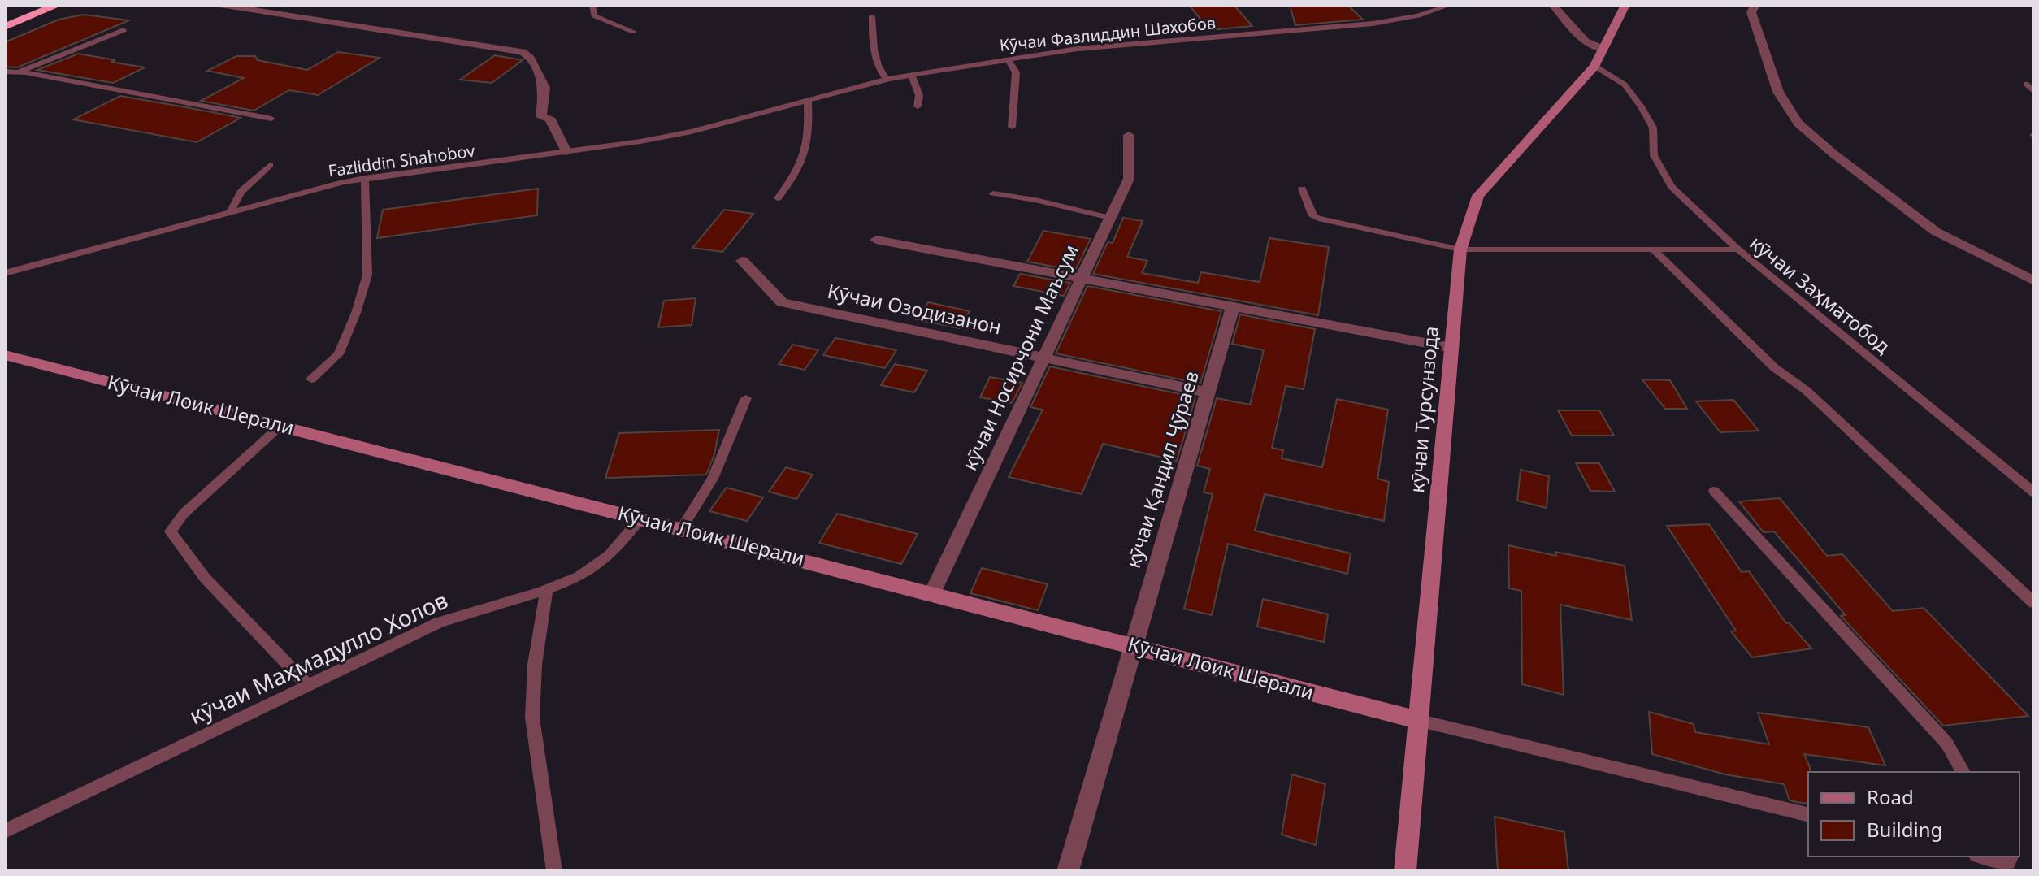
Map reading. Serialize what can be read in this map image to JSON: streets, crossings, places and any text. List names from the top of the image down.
{
  "streets": {
    "main road": ["Кӯчаи Лоик Шерали", "кӯчаи Турсунзода"],
    "street": ["Кӯчаи Озодизанон", "кӯчаи Носирчони Маъсум", "кӯчаи Қандил Ҷӯраев"],
    "lane": [
      "Кӯчаи Фазлиддин Шахобов",
      "Fazliddin Shahobov",
      "кӯчаи Заҳматобод",
      "кӯчаи Маҳмадулло Холов"
    ]
  },
  "crossings": [
    ["Кӯчаи Фазлиддин Шахобов", "Fazliddin Shahobov"],
    ["кӯчаи Заҳматобод", "кӯчаи Турсунзода"],
    ["Кӯчаи Озодизанон", "кӯчаи Носирчони Маъсум"],
    ["Кӯчаи Озодизанон", "кӯчаи Қандил Ҷӯраев"],
    ["кӯчаи Носирчони Маъсум", "Кӯчаи Лоик Шерали"],
    ["Кӯчаи Лоик Шерали", "кӯчаи Турсунзода"],
    ["Кӯчаи Лоик Шерали", "кӯчаи Қандил Ҷӯраев"],
    ["Кӯчаи Лоик Шерали", "кӯчаи Маҳмадулло Холов"]
  ],
  "legend": ["Road", "Building"]
}
